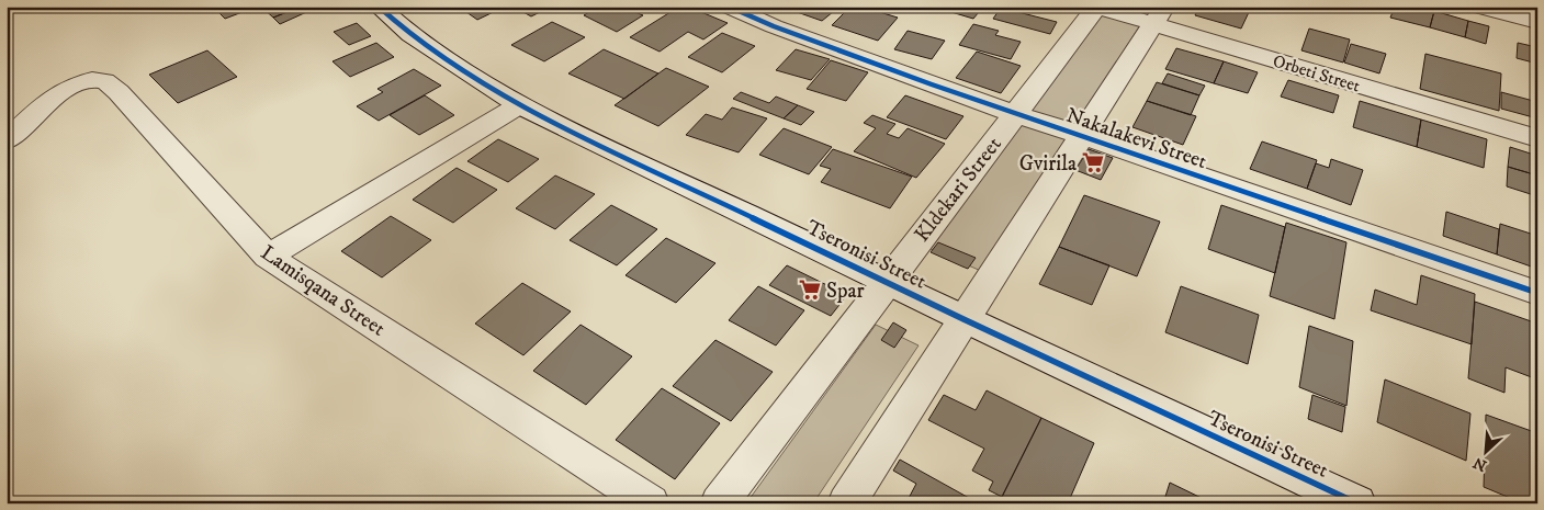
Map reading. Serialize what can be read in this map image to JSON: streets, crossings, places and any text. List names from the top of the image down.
{
  "streets": {
    "street": [
      "Orbeti Street",
      "Nakalakevi Street",
      "Kldekari Street",
      "Tseronisi Street",
      "Lamisqana Street"
    ]
  },
  "crossings": [
    ["Orbeti Street", "Kldekari Street"],
    ["Nakalakevi Street", "Kldekari Street"],
    ["Kldekari Street", "Tseronisi Street"]
  ],
  "places": {
    "supermarket": ["Gvirila", "Spar"]
  },
  "north": "bottom left"
}
